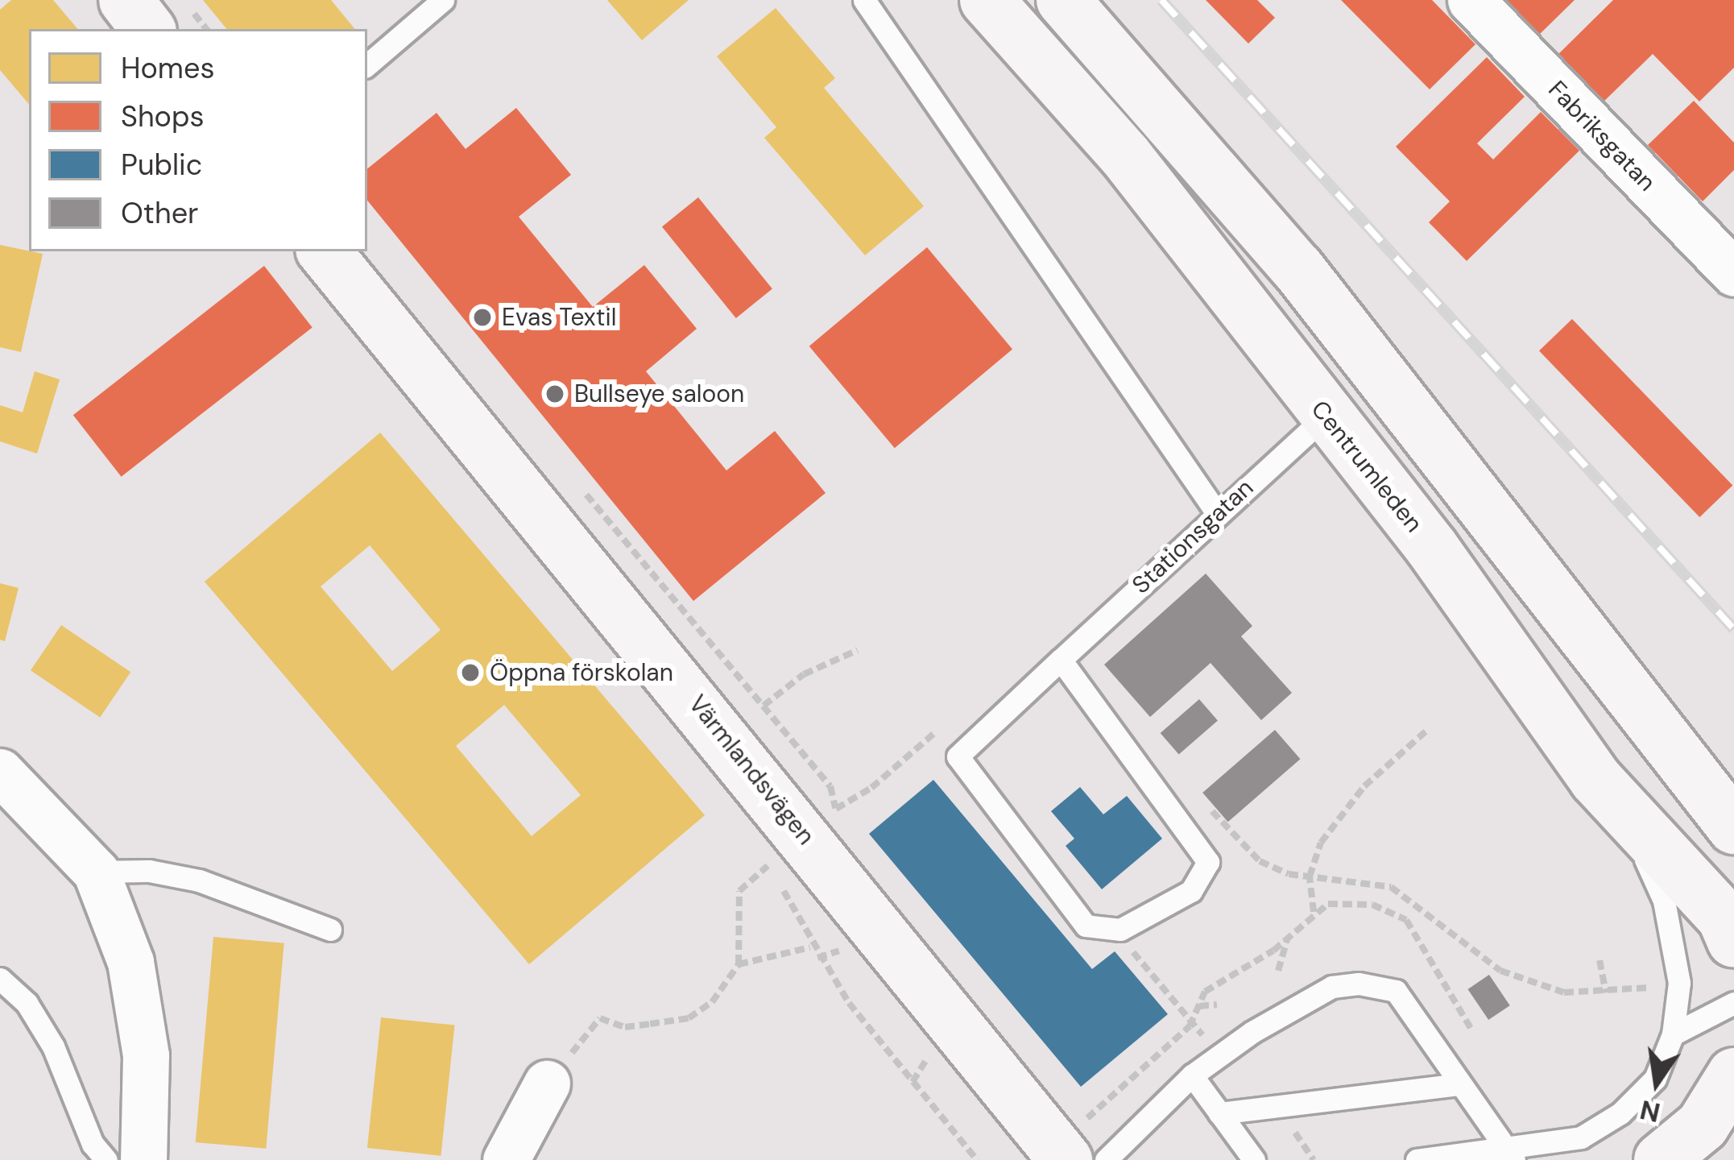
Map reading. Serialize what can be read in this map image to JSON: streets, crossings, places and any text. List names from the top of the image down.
{
  "streets": {
    "street": ["Fabriksgatan", "Centrumleden", "Värmlandsvägen"],
    "lane": ["Stationsgatan"]
  },
  "crossings": [
    ["Centrumleden", "Stationsgatan"]
  ],
  "places": ["Evas Textil", "Bullseye saloon", "Öppna förskolan"],
  "legend": [
    "Homes",
    "Shops",
    "Public",
    "Other"
  ],
  "north": "bottom"
}
